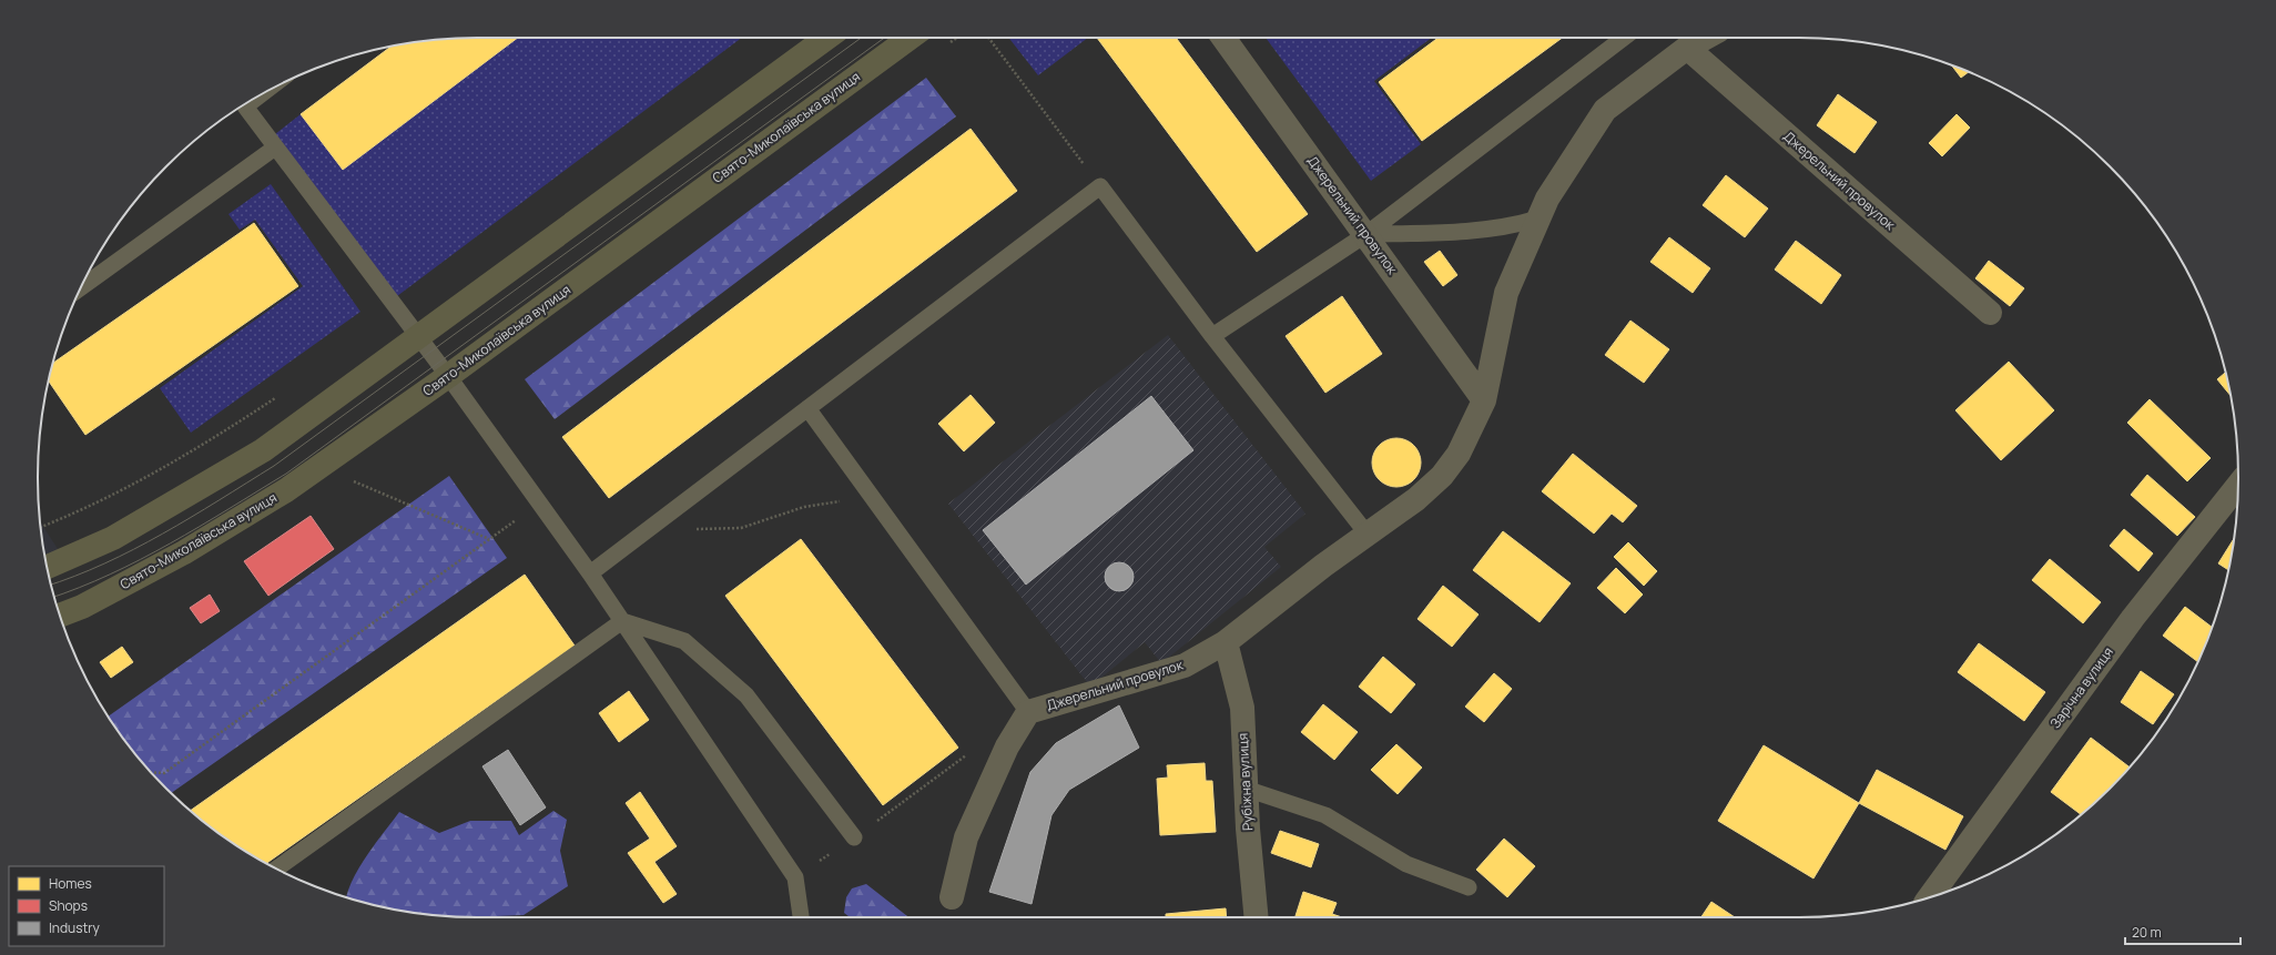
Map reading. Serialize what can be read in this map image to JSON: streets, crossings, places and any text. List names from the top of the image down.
{
  "streets": {
    "main road": ["Свято-Миколаївська вулиця"],
    "street": ["Джерельний провулок", "Зарічна вулиця", "Рубіжна вулиця"]
  },
  "crossings": [
    ["Джерельний провулок", "Рубіжна вулиця"]
  ],
  "legend": ["Homes", "Shops", "Industry"],
  "scale_bar": "20 m"
}
